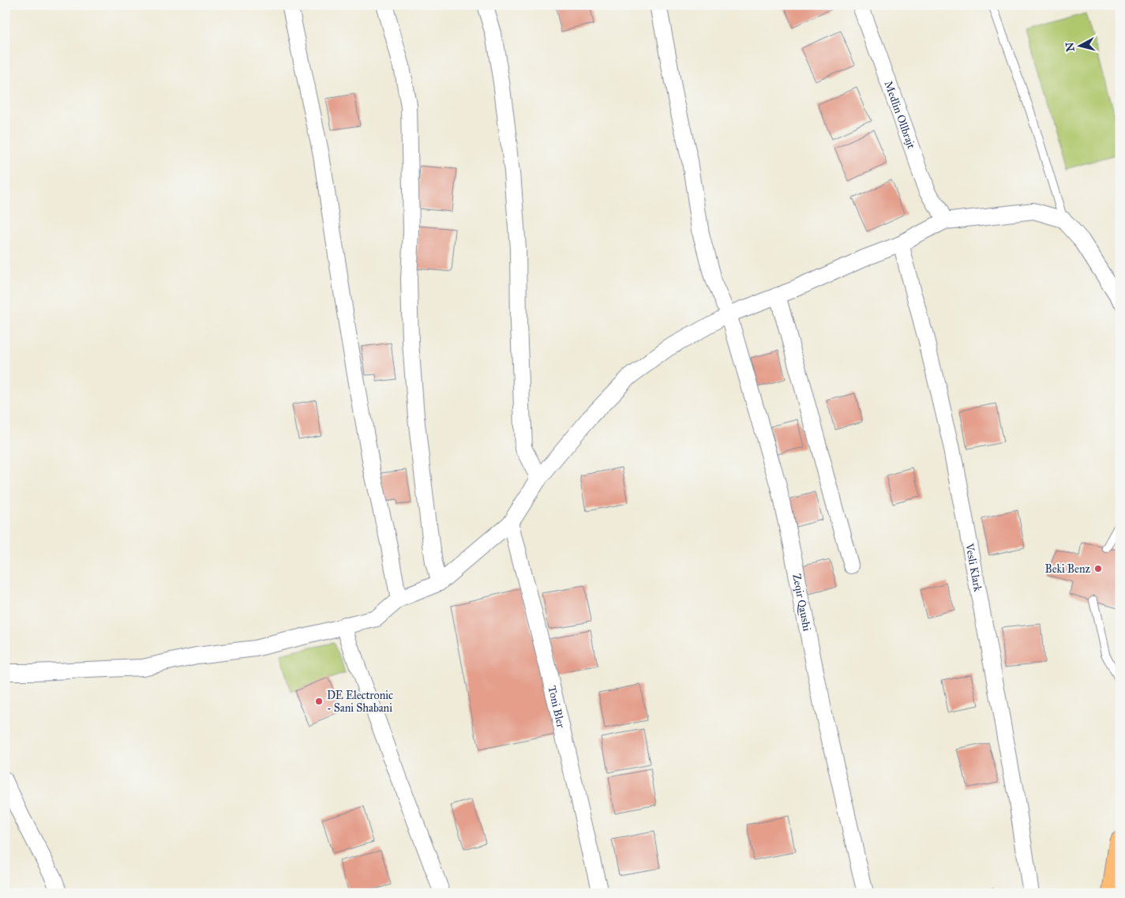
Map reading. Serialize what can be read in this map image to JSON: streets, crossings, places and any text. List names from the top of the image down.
{
  "streets": {
    "street": [
      "Medlin Ollbrajt",
      "Vesli Klark",
      "Zeqir Qaushi",
      "Toni Bler"
    ]
  },
  "places": ["Beki Benz", "DE Electronic - Sani Shabani"],
  "north": "left"
}
